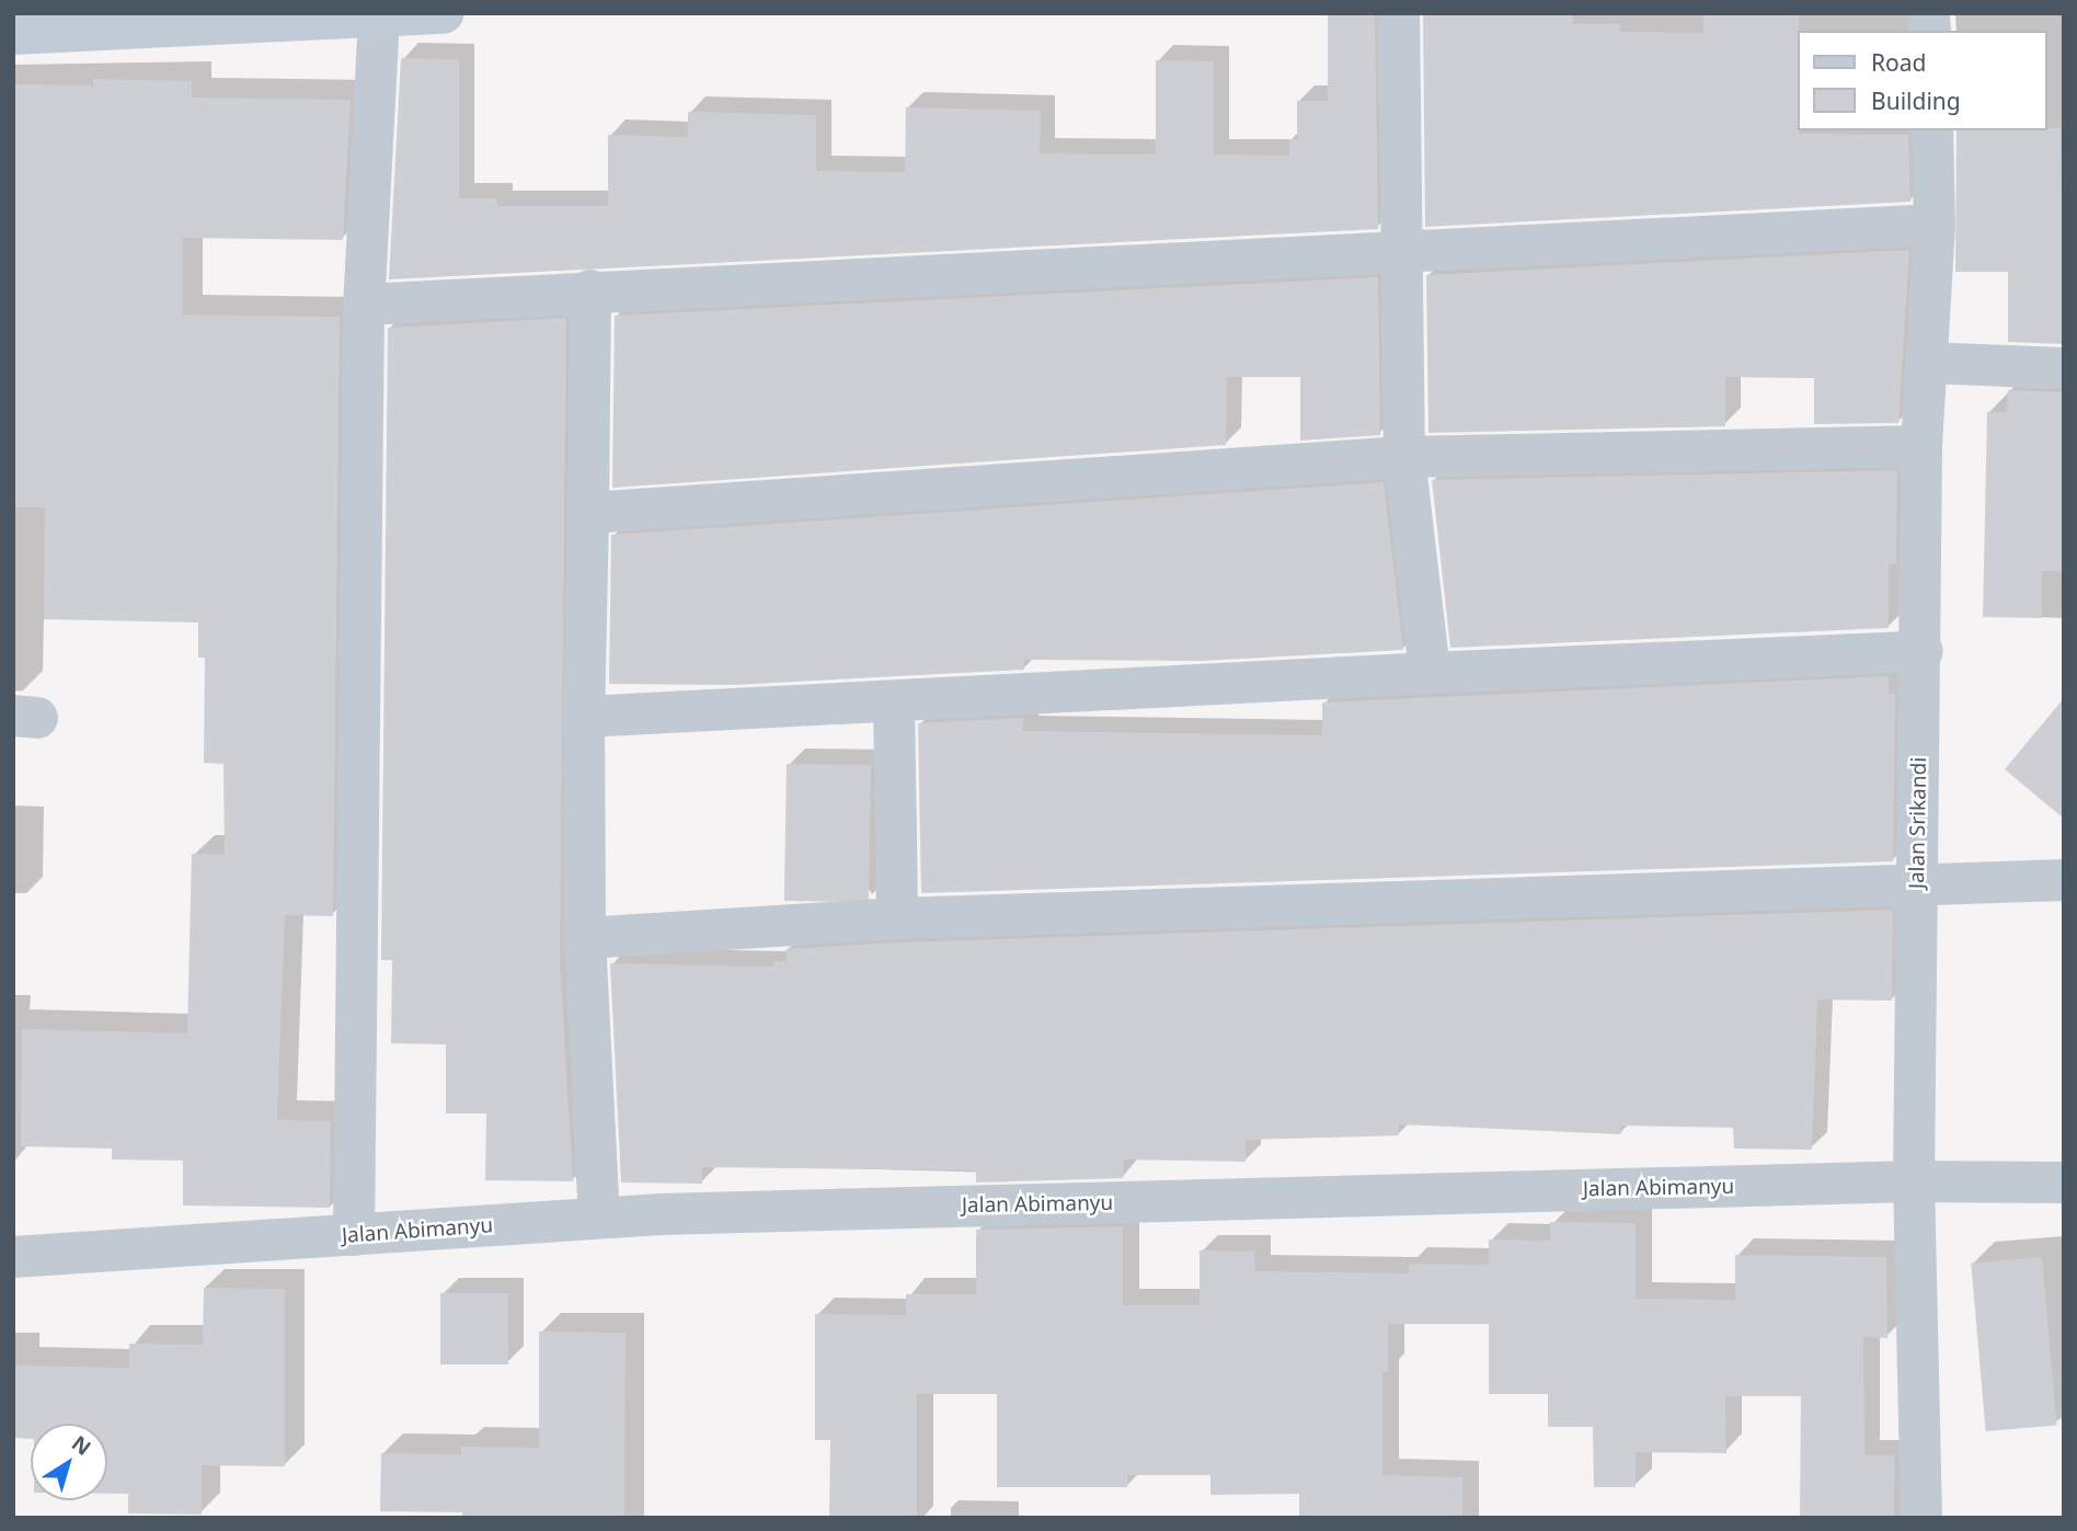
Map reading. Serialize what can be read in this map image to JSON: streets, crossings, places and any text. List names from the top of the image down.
{
  "streets": {
    "street": ["Jalan Srikandi", "Jalan Abimanyu"]
  },
  "crossings": [
    ["Jalan Srikandi", "Jalan Abimanyu"]
  ],
  "legend": ["Road", "Building"],
  "north": "top right"
}
